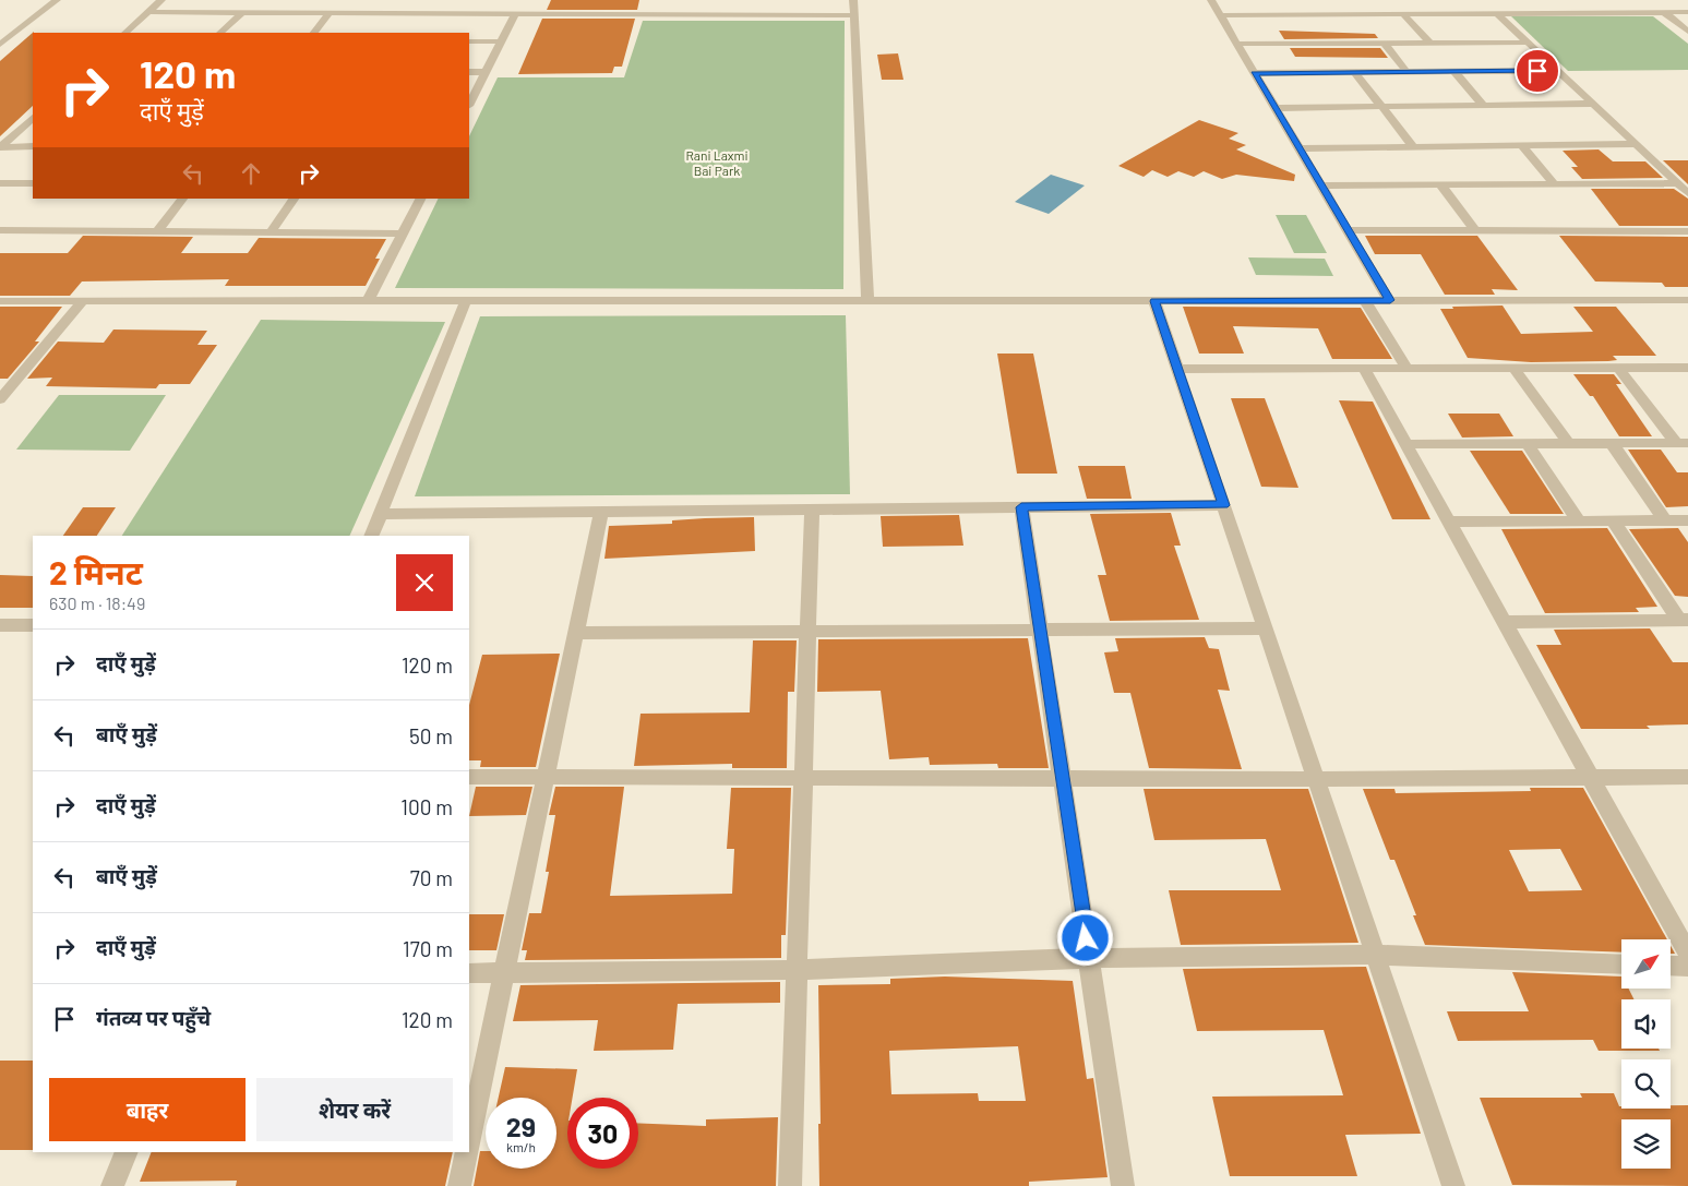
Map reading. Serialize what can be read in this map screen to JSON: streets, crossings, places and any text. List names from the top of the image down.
{
  "parks": ["Rani Laxmi Bai Park"],
  "north": "top right",
  "page": {
    "turn": ["120 m", "दाएँ मुड़ें"],
    "heading": ["2 मिनट", "630 m · 18:49"],
    "list": [
      {
        "name": "दाएँ मुड़ें",
        "value": "120 m"
      },
      {
        "name": "बाएँ मुड़ें",
        "value": "50 m"
      },
      {
        "name": "दाएँ मुड़ें",
        "value": "100 m"
      },
      {
        "name": "बाएँ मुड़ें",
        "value": "70 m"
      },
      {
        "name": "दाएँ मुड़ें",
        "value": "170 m"
      },
      {
        "name": "गंतव्य पर पहुँचे",
        "value": "120 m"
      }
    ],
    "buttons": ["बाहर", "शेयर करें"],
    "speed": "29 km/h",
    "limit": "30"
  }
}
